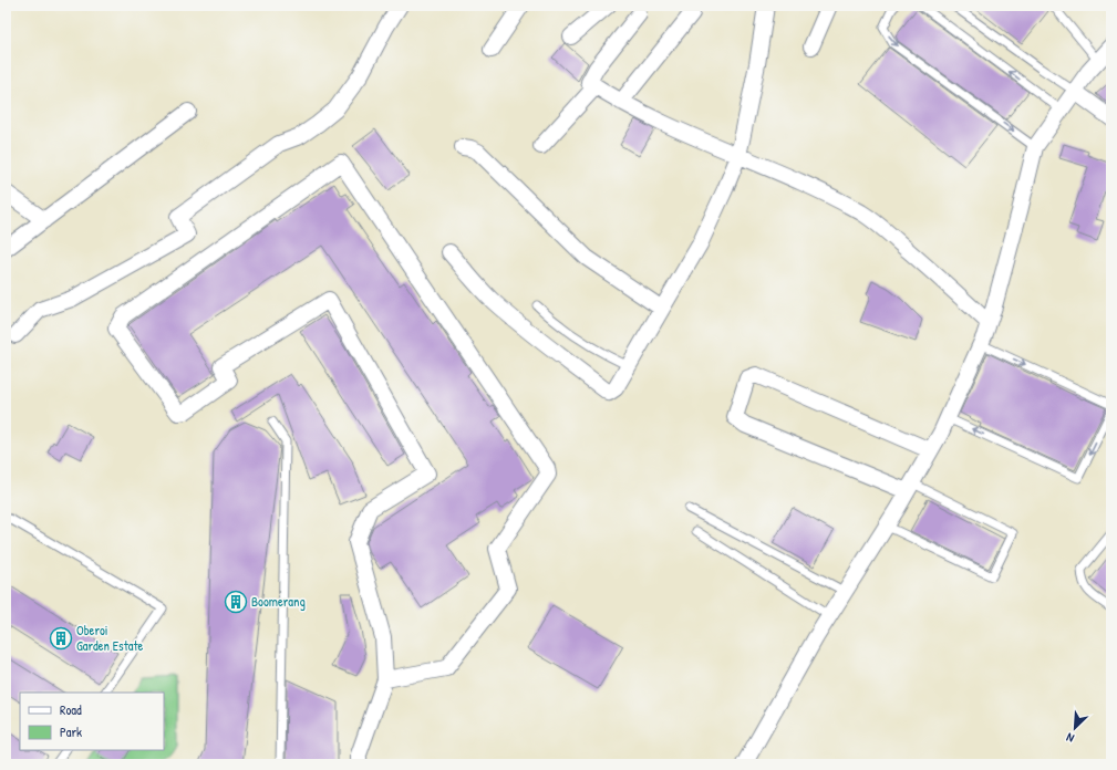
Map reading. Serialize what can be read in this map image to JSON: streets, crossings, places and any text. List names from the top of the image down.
{
  "places": {
    "building": ["Boomerang", "Oberoi Garden Estate"]
  },
  "legend": ["Road", "Park"],
  "north": "bottom left"
}
